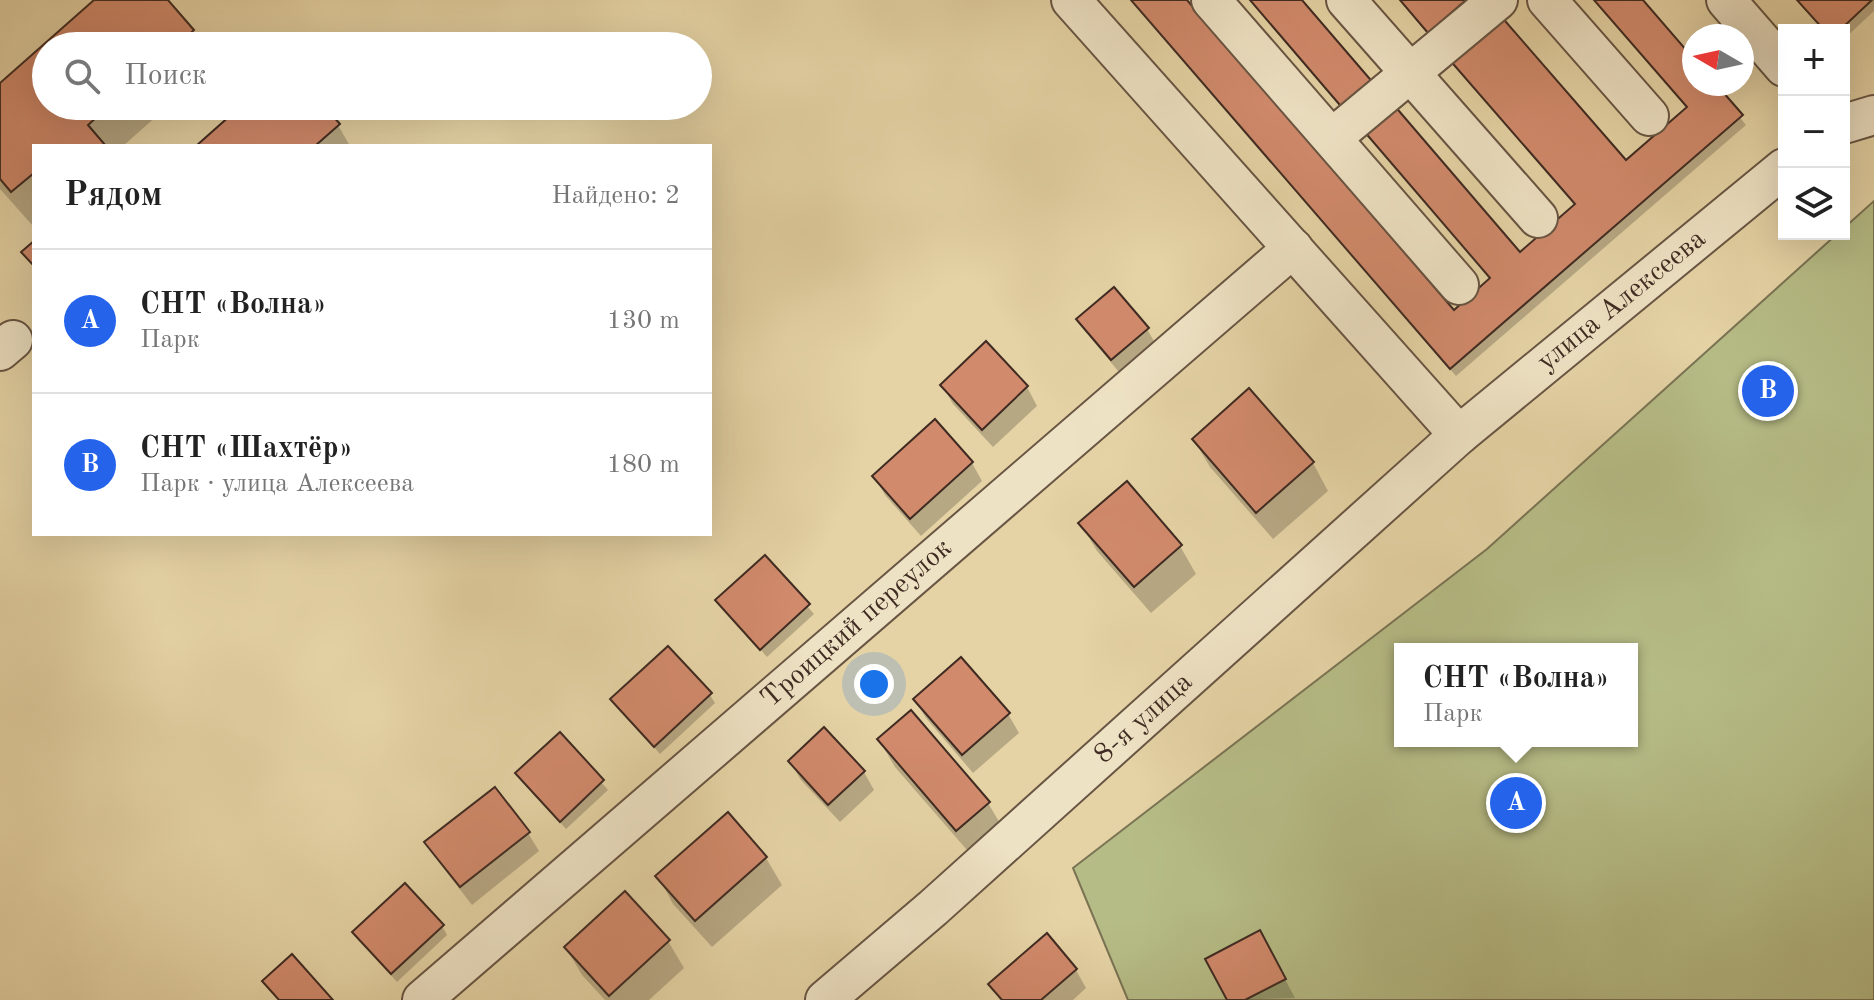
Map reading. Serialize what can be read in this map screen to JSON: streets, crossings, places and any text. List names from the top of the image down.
{
  "streets": {
    "street": ["улица Алексеева", "Троицкий переулок", "8-я улица"]
  },
  "crossings": [
    ["улица Алексеева", "8-я улица"]
  ],
  "north": "left",
  "page": {
    "map_buttons": ["+", "−"],
    "search": "Поиск",
    "heading": ["Рядом", "Найдено: 2"],
    "list": [
      {
        "mark": "A",
        "name": "СНТ «Волна»",
        "note": "Парк",
        "value": "130 m"
      },
      {
        "mark": "B",
        "name": "СНТ «Шахтёр»",
        "note": "Парк · улица Алексеева",
        "value": "180 m"
      }
    ],
    "pins": ["B", "A"],
    "popup": ["СНТ «Волна»", "Парк"]
  }
}
